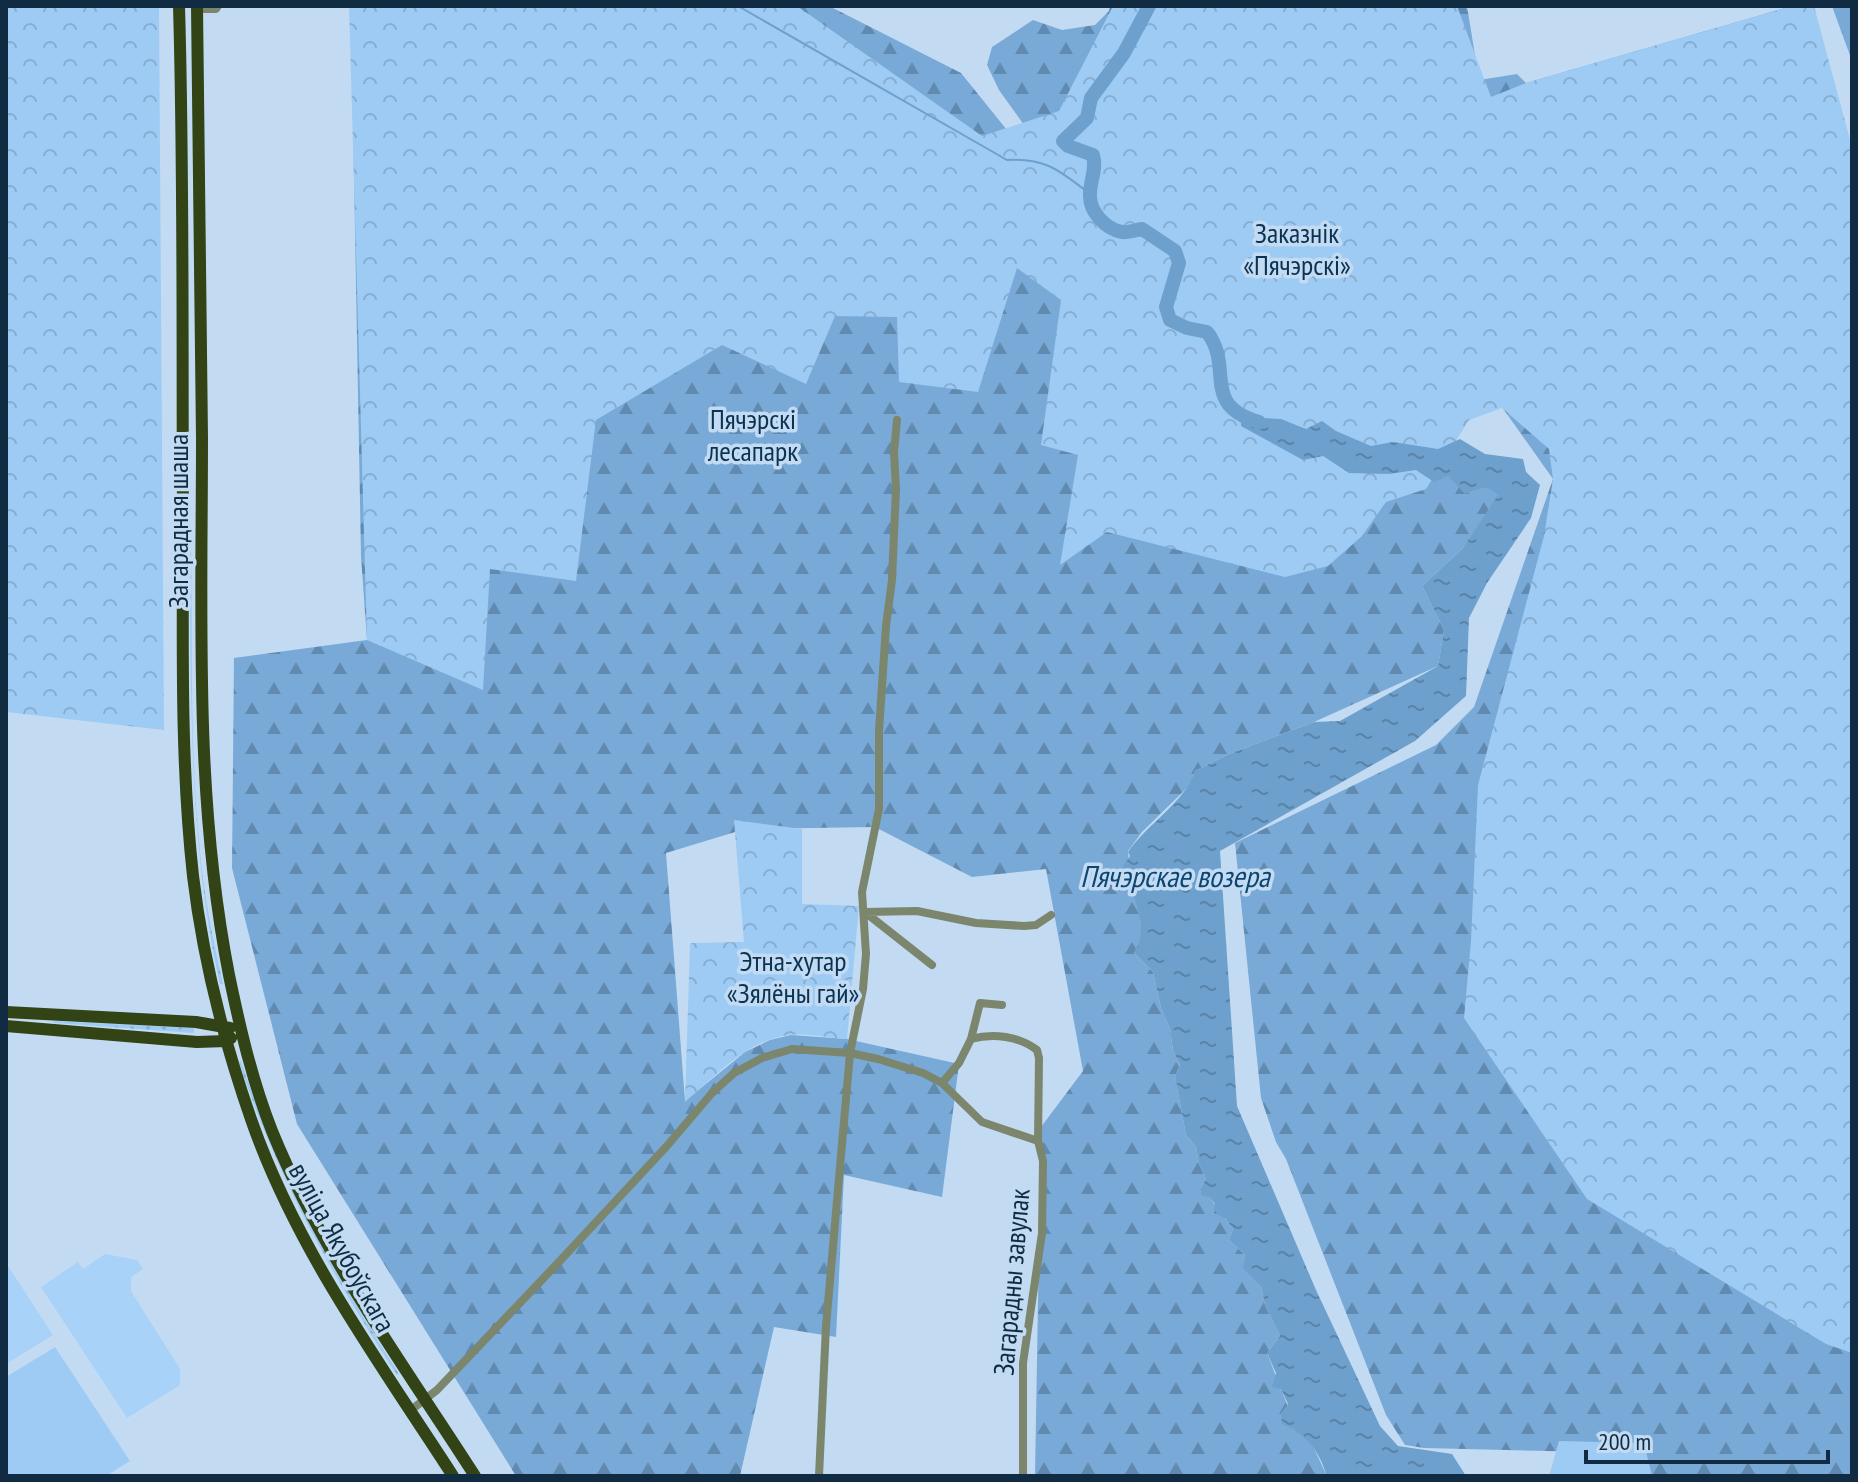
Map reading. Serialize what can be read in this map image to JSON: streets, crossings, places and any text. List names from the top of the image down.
{
  "streets": {
    "main road": ["Загарадная шаша", "вуліца Якубоўскага"],
    "street": ["Загарадны завулак"]
  },
  "crossings": [
    ["Загарадная шаша", "вуліца Якубоўскага"]
  ],
  "water": ["Пячэрскае возера"],
  "parks": ["Заказнік «Пячэрскі»", "Пячэрскі лесапарк", "Этна-хутар «Зялёны гай»"],
  "scale_bar": "200 m"
}
